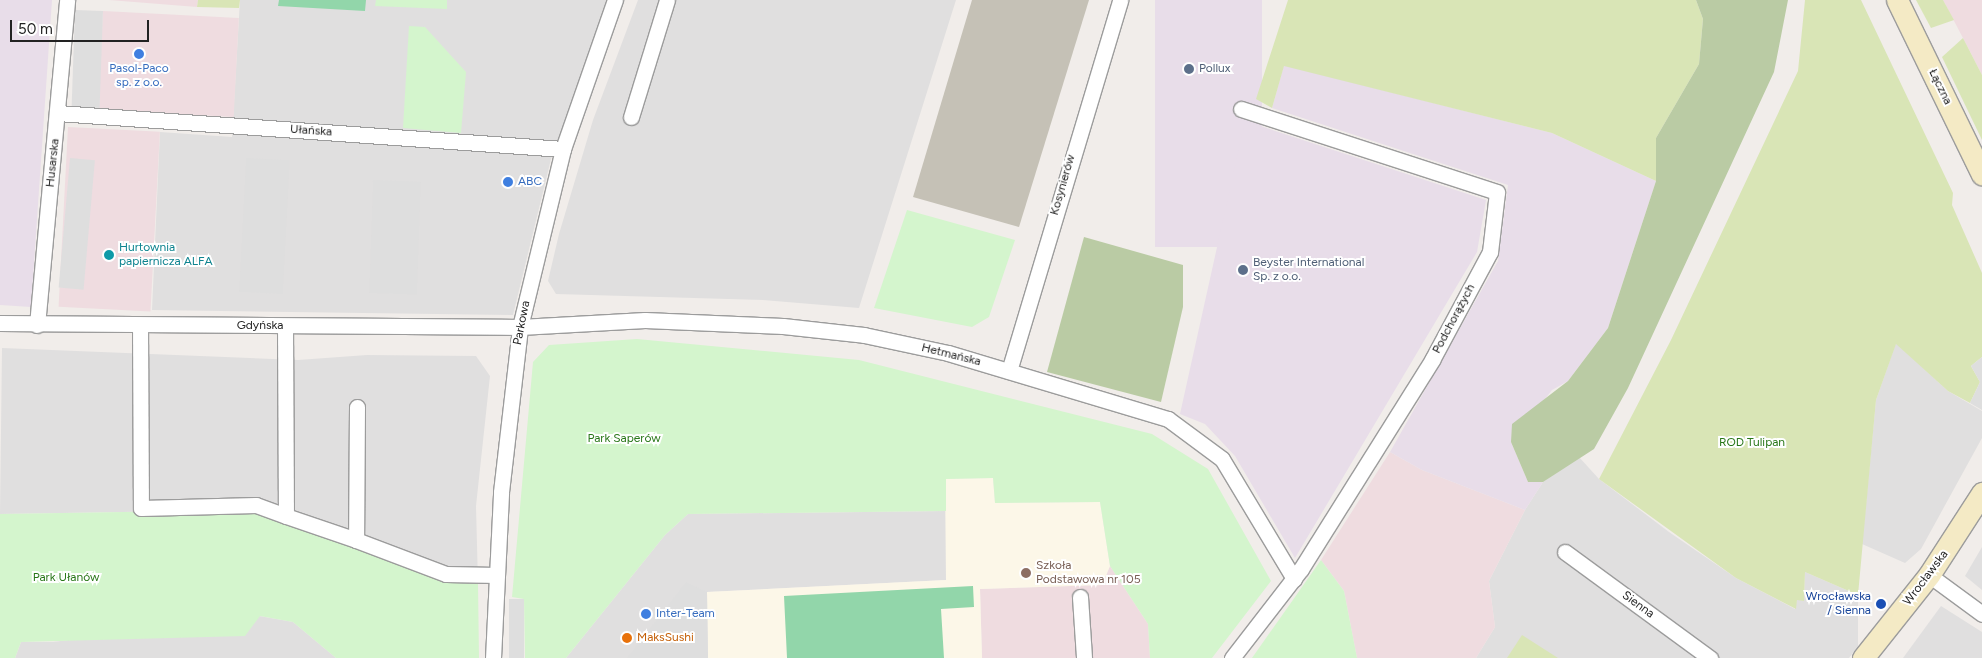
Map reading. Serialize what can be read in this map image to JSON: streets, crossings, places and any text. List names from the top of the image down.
{
  "streets": {
    "main road": ["Łączna", "Wrocławska"],
    "street": [
      "Ułańska",
      "Husarska",
      "Kosynierów",
      "Podchorążych",
      "Parkowa",
      "Gdyńska",
      "Hetmańska",
      "Sienna"
    ]
  },
  "crossings": [
    ["Ułańska", "Husarska"],
    ["Ułańska", "Parkowa"],
    ["Husarska", "Gdyńska"],
    ["Kosynierów", "Hetmańska"],
    ["Podchorążych", "Hetmańska"],
    ["Parkowa", "Gdyńska"],
    ["Parkowa", "Hetmańska"],
    ["Gdyńska", "Hetmańska"]
  ],
  "parks": ["Park Saperów", "ROD Tulipan", "Park Ułanów"],
  "places": [
    "Pasol-Paco sp. z o.o.",
    "Pollux",
    "ABC",
    "Hurtownia papiernicza ALFA",
    "Beyster International Sp. z o.o.",
    "Szkoła Podstawowa nr 105",
    "Wrocławska / Sienna",
    "Inter-Team",
    "MaksSushi"
  ],
  "scale_bar": "50 m"
}
